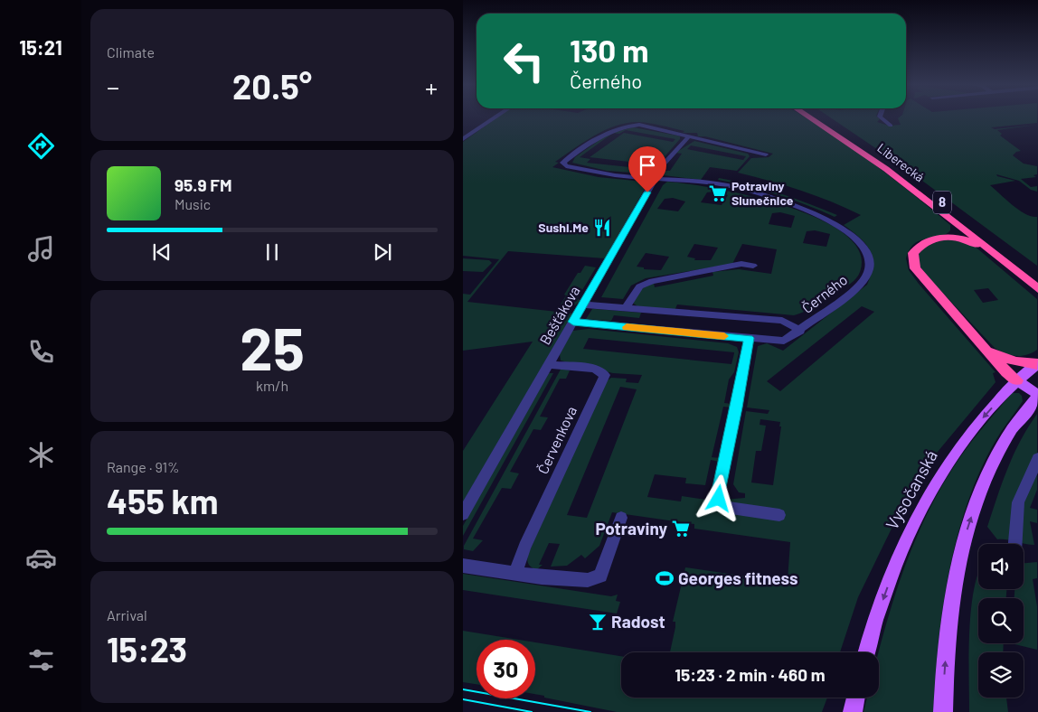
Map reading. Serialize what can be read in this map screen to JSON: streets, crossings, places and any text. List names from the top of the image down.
{
  "streets": {
    "highway": ["Liberecká", "8"],
    "main road": ["Vysočanská"],
    "street": ["Černého", "Bešťákova", "Červenkova"]
  },
  "crossings": [
    ["Černého", "Bešťákova"],
    ["Bešťákova", "Červenkova"]
  ],
  "places": {
    "supermarket": ["Potraviny Slunečnice", "Potraviny"],
    "restaurant": ["Sushi.Me"],
    "sports": ["Georges fitness"],
    "bar": ["Radost"]
  },
  "page": {
    "tabs": "15:21",
    "tile": [
      "Climate",
      ["25", "km/h"],
      ["Range · 91%", "455 km"],
      ["Arrival", "15:23"]
    ],
    "turn": ["130 m", "Černého"],
    "heat": ["−", "20.5°", "+"],
    "song": ["95.9 FM", "Music"],
    "limit": "30",
    "trip": "15:23 · 2 min · 460 m"
  }
}
